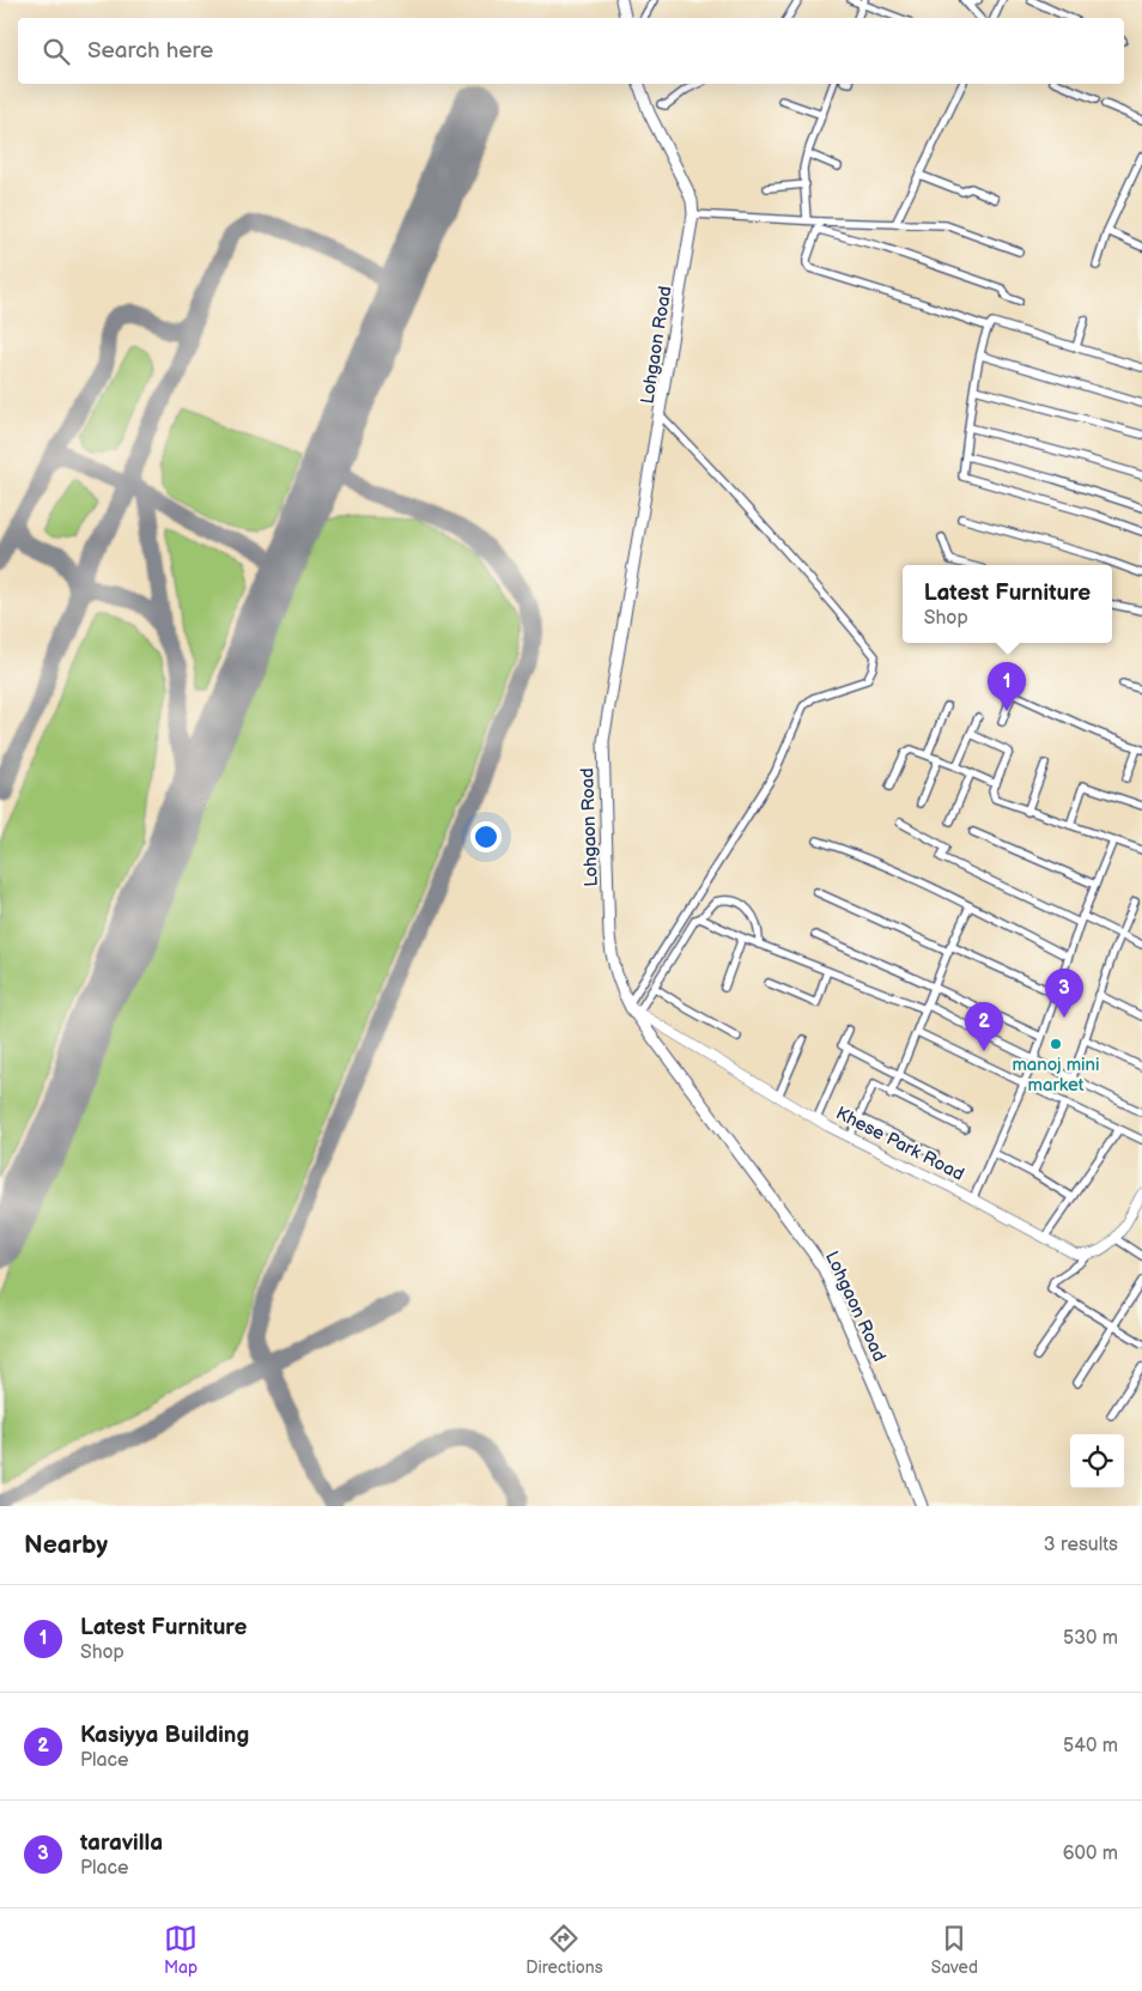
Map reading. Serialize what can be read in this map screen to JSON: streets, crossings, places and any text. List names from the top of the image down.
{
  "streets": {
    "main road": ["Lohgaon Road"],
    "street": ["Khese Park Road"]
  },
  "crossings": [
    ["Lohgaon Road", "Khese Park Road"]
  ],
  "places": ["manoj mini market"],
  "page": {
    "search": "Search here",
    "popup": ["Latest Furniture", "Shop"],
    "pins": ["1", "3", "2"],
    "heading": ["Nearby", "3 results"],
    "list": [
      {
        "mark": "1",
        "name": "Latest Furniture",
        "note": "Shop",
        "value": "530 m"
      },
      {
        "mark": "2",
        "name": "Kasiyya Building",
        "note": "Place",
        "value": "540 m"
      },
      {
        "mark": "3",
        "name": "taravilla",
        "note": "Place",
        "value": "600 m"
      }
    ],
    "nav": ["Map", "Directions", "Saved"]
  }
}
